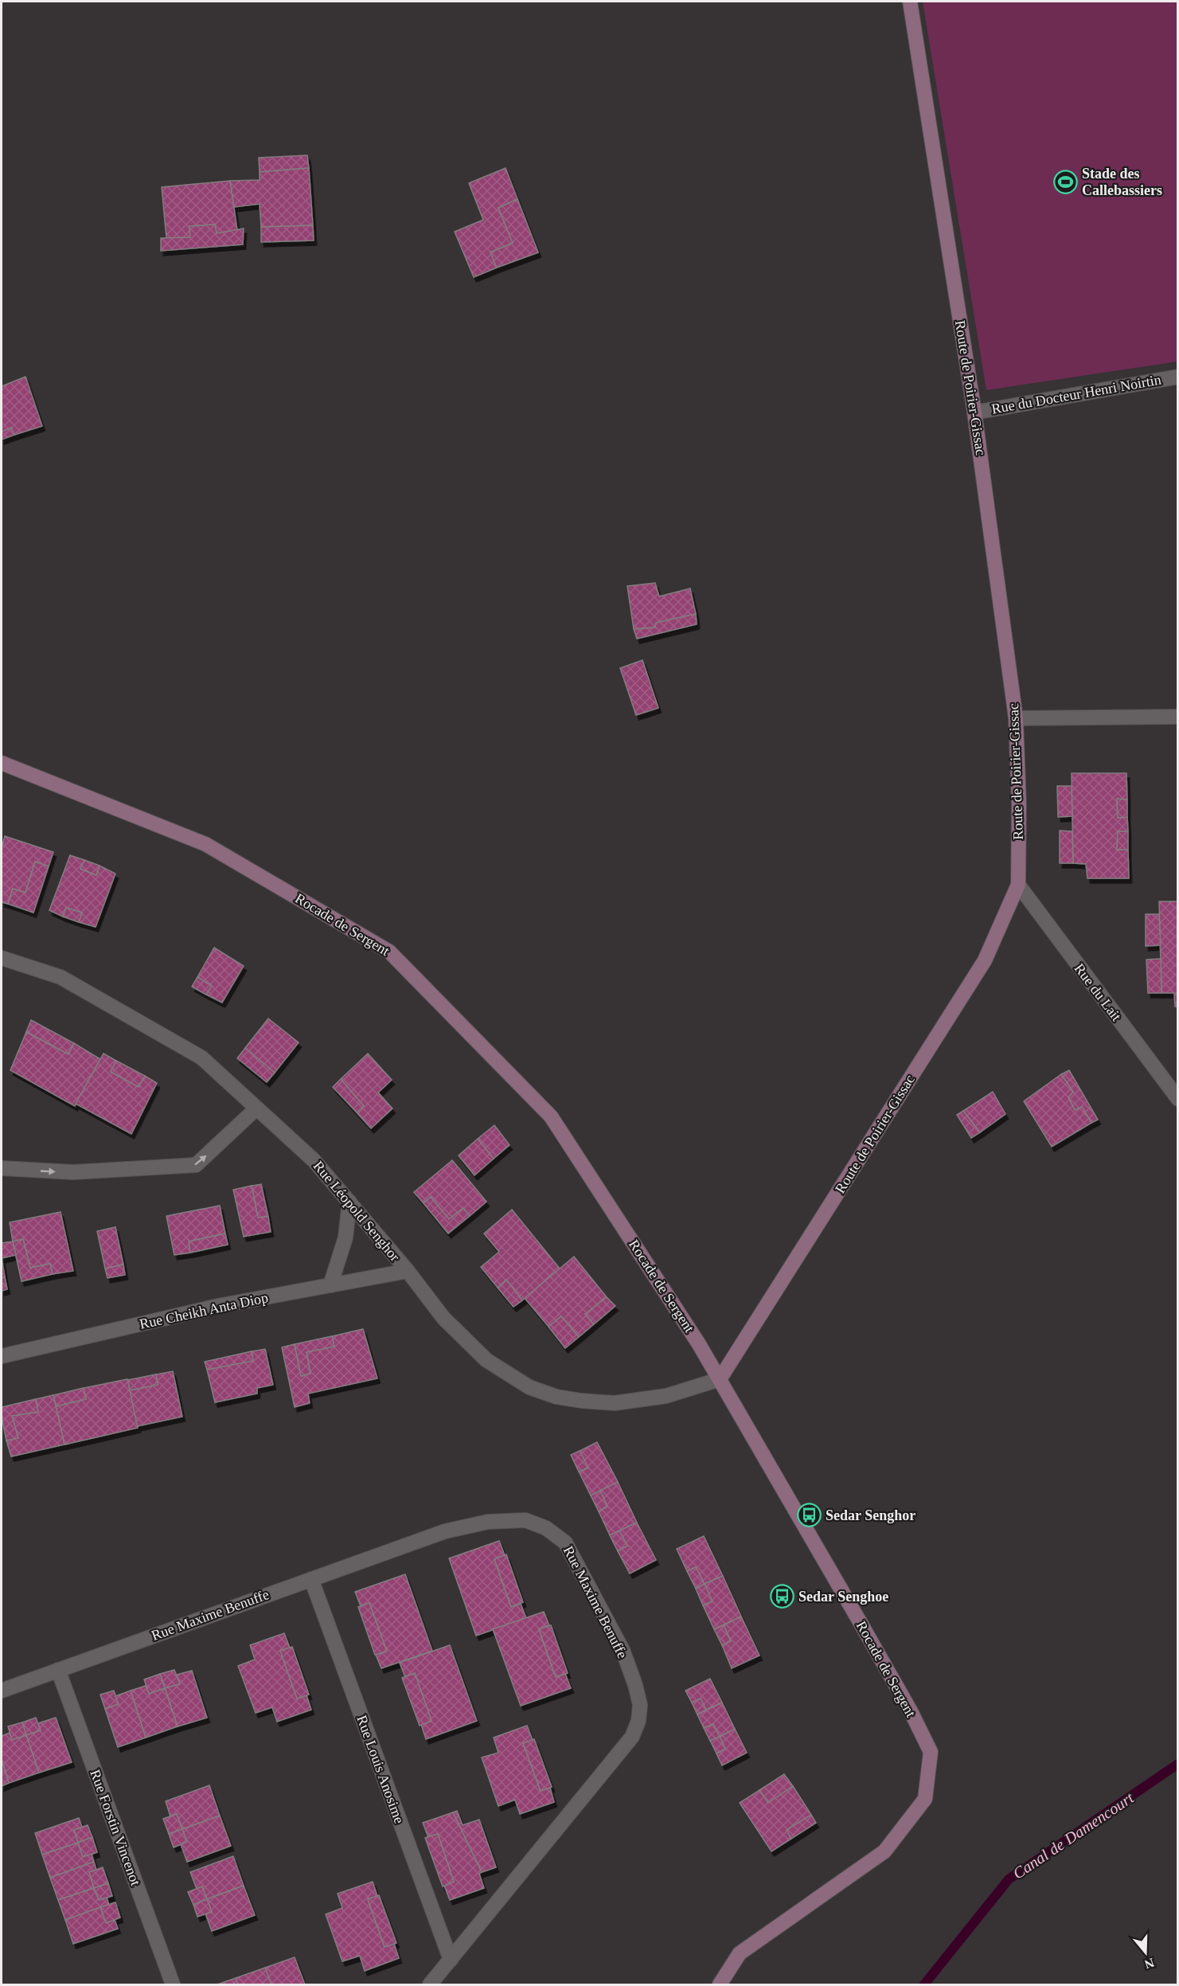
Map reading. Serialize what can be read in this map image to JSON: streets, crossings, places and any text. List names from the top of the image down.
{
  "streets": {
    "main road": ["Route de Poirier-Gissac", "Rocade de Sergent"],
    "street": [
      "Rue du Docteur Henri Noirtin",
      "Rue du Lait",
      "Rue Léopold Senghor",
      "Rue Cheikh Anta Diop",
      "Rue Maxime Benuffe",
      "Rue Louis Anosime",
      "Rue Forstin Vincenot"
    ]
  },
  "crossings": [
    ["Route de Poirier-Gissac", "Rue du Docteur Henri Noirtin"],
    ["Route de Poirier-Gissac", "Rocade de Sergent"],
    ["Route de Poirier-Gissac", "Rue du Lait"],
    ["Route de Poirier-Gissac", "Rue Léopold Senghor"],
    ["Rocade de Sergent", "Rue Léopold Senghor"],
    ["Rue Léopold Senghor", "Rue Cheikh Anta Diop"],
    ["Rue Maxime Benuffe", "Rue Louis Anosime"],
    ["Rue Maxime Benuffe", "Rue Forstin Vincenot"]
  ],
  "water": ["Canal de Damencourt"],
  "places": {
    "sports": ["Stade des Callebassiers"],
    "bus stop": ["Sedar Senghor", "Sedar Senghoe"]
  },
  "north": "bottom"
}
